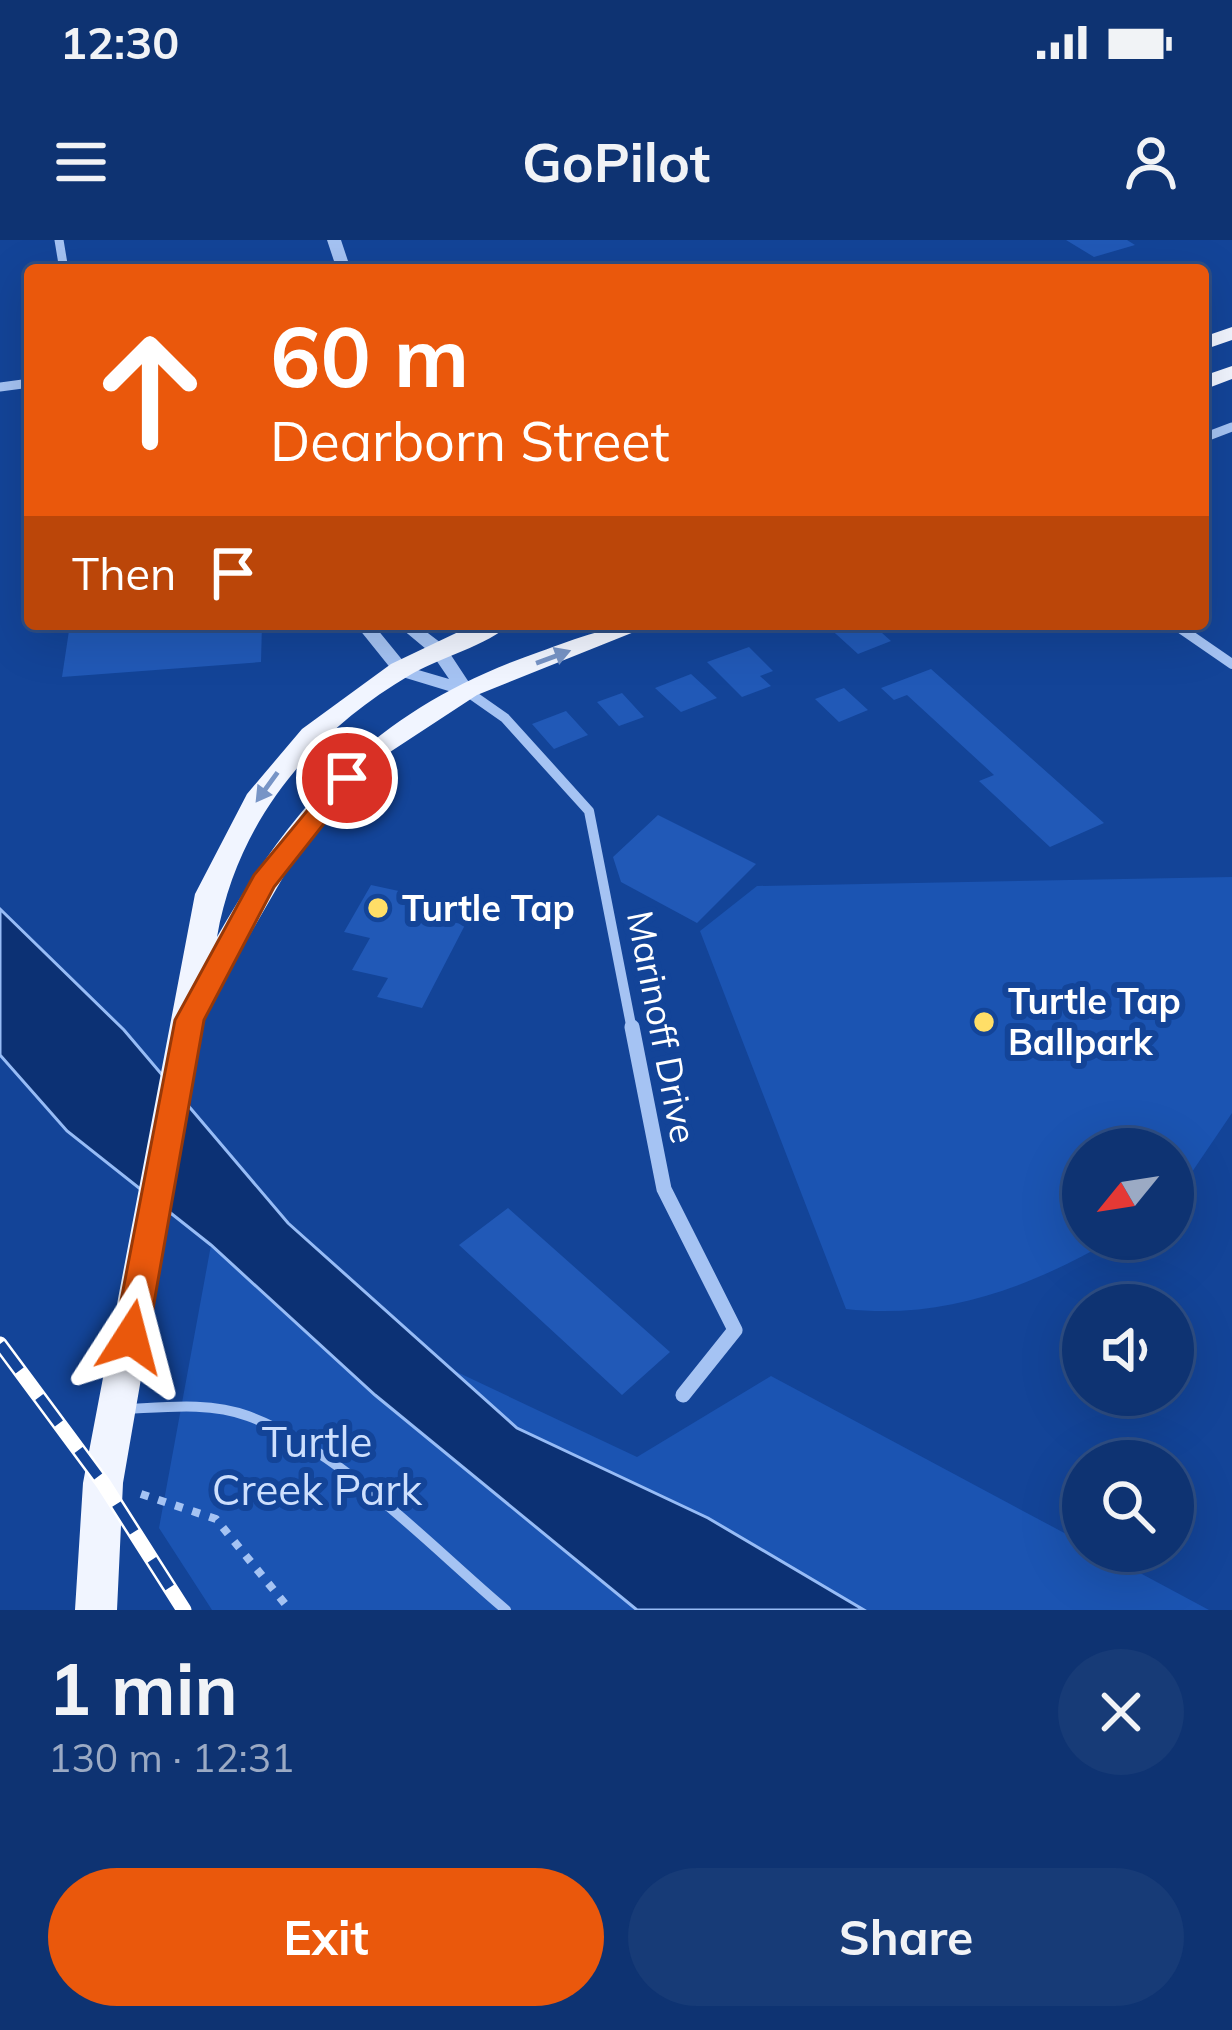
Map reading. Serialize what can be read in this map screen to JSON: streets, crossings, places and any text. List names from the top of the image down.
{
  "streets": {
    "street": ["Marinoff Drive"]
  },
  "parks": ["Turtle Creek Park"],
  "places": ["Turtle Tap", "Turtle Tap Ballpark"],
  "north": "bottom left",
  "page": {
    "status": "12:30",
    "header": "GoPilot",
    "turn": ["60 m", "Dearborn Street"],
    "then": "Then",
    "heading": ["1 min", "130 m · 12:31"],
    "buttons": ["Exit", "Share"]
  }
}
